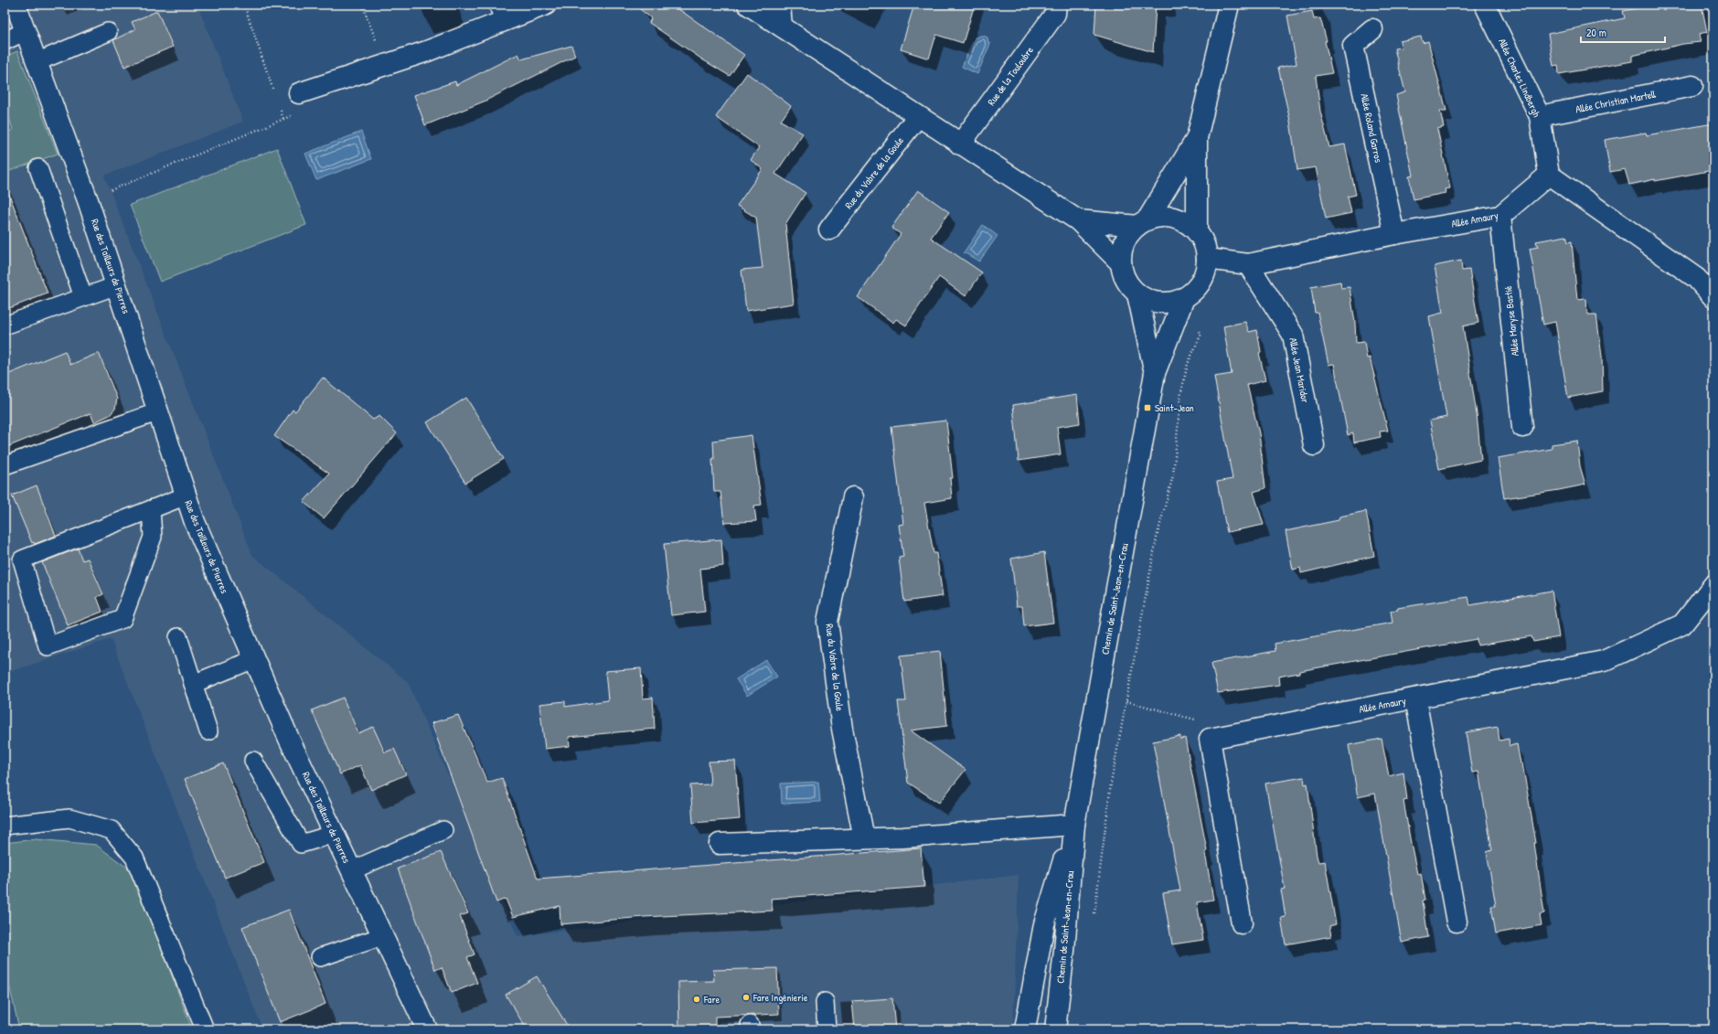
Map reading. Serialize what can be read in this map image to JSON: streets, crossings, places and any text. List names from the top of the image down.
{
  "streets": {
    "street": [
      "Rue de la Touloubre",
      "Allée Charles Lindbergh",
      "Allée Christian Martell",
      "Allée Roland Garros",
      "Rue du Vabre de la Goule",
      "Allée Amaury",
      "Rue des Tailleurs de Pierres",
      "Allée Maryse Bastié",
      "Allée Jean Maridor",
      "Chemin de Saint-Jean-en-Crau"
    ]
  },
  "crossings": [
    ["Allée Charles Lindbergh", "Allée Christian Martell"],
    ["Allée Charles Lindbergh", "Allée Amaury"],
    ["Allée Roland Garros", "Allée Amaury"],
    ["Allée Amaury", "Allée Maryse Bastié"],
    ["Allée Amaury", "Allée Jean Maridor"]
  ],
  "places": {
    "transit": ["Saint-Jean"],
    "other": ["Fare Ingénierie", "Fare"]
  },
  "scale_bar": "20 m"
}
